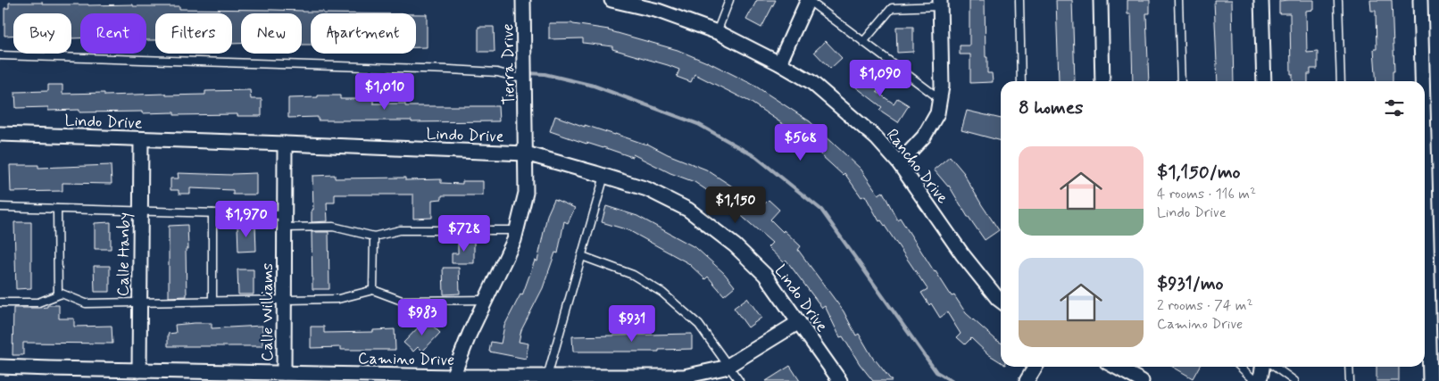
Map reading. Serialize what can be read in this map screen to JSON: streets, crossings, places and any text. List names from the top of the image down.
{
  "streets": {
    "street": [
      "Tierra Drive",
      "Lindo Drive",
      "Rancho Drive",
      "Calle Hanby",
      "Calle Williams",
      "Camino Drive"
    ]
  },
  "crossings": [
    ["Tierra Drive", "Lindo Drive"],
    ["Tierra Drive", "Camino Drive"],
    ["Lindo Drive", "Calle Hanby"],
    ["Lindo Drive", "Calle Williams"],
    ["Lindo Drive", "Camino Drive"],
    ["Calle Hanby", "Camino Drive"],
    ["Calle Williams", "Camino Drive"]
  ],
  "page": {
    "chip": [
      "Buy",
      "Rent",
      "Filters",
      "New",
      "Apartment"
    ],
    "price": [
      "$1,090",
      "$1,010",
      "$568",
      "$1,150",
      "$1,970",
      "$728",
      "$983",
      "$931"
    ],
    "heading": "8 homes",
    "list": [
      {
        "name": "$1,150/mo",
        "note": "4 rooms · 116 m² · Lindo Drive"
      },
      {
        "name": "$931/mo",
        "note": "2 rooms · 74 m² · Camino Drive"
      }
    ]
  }
}
